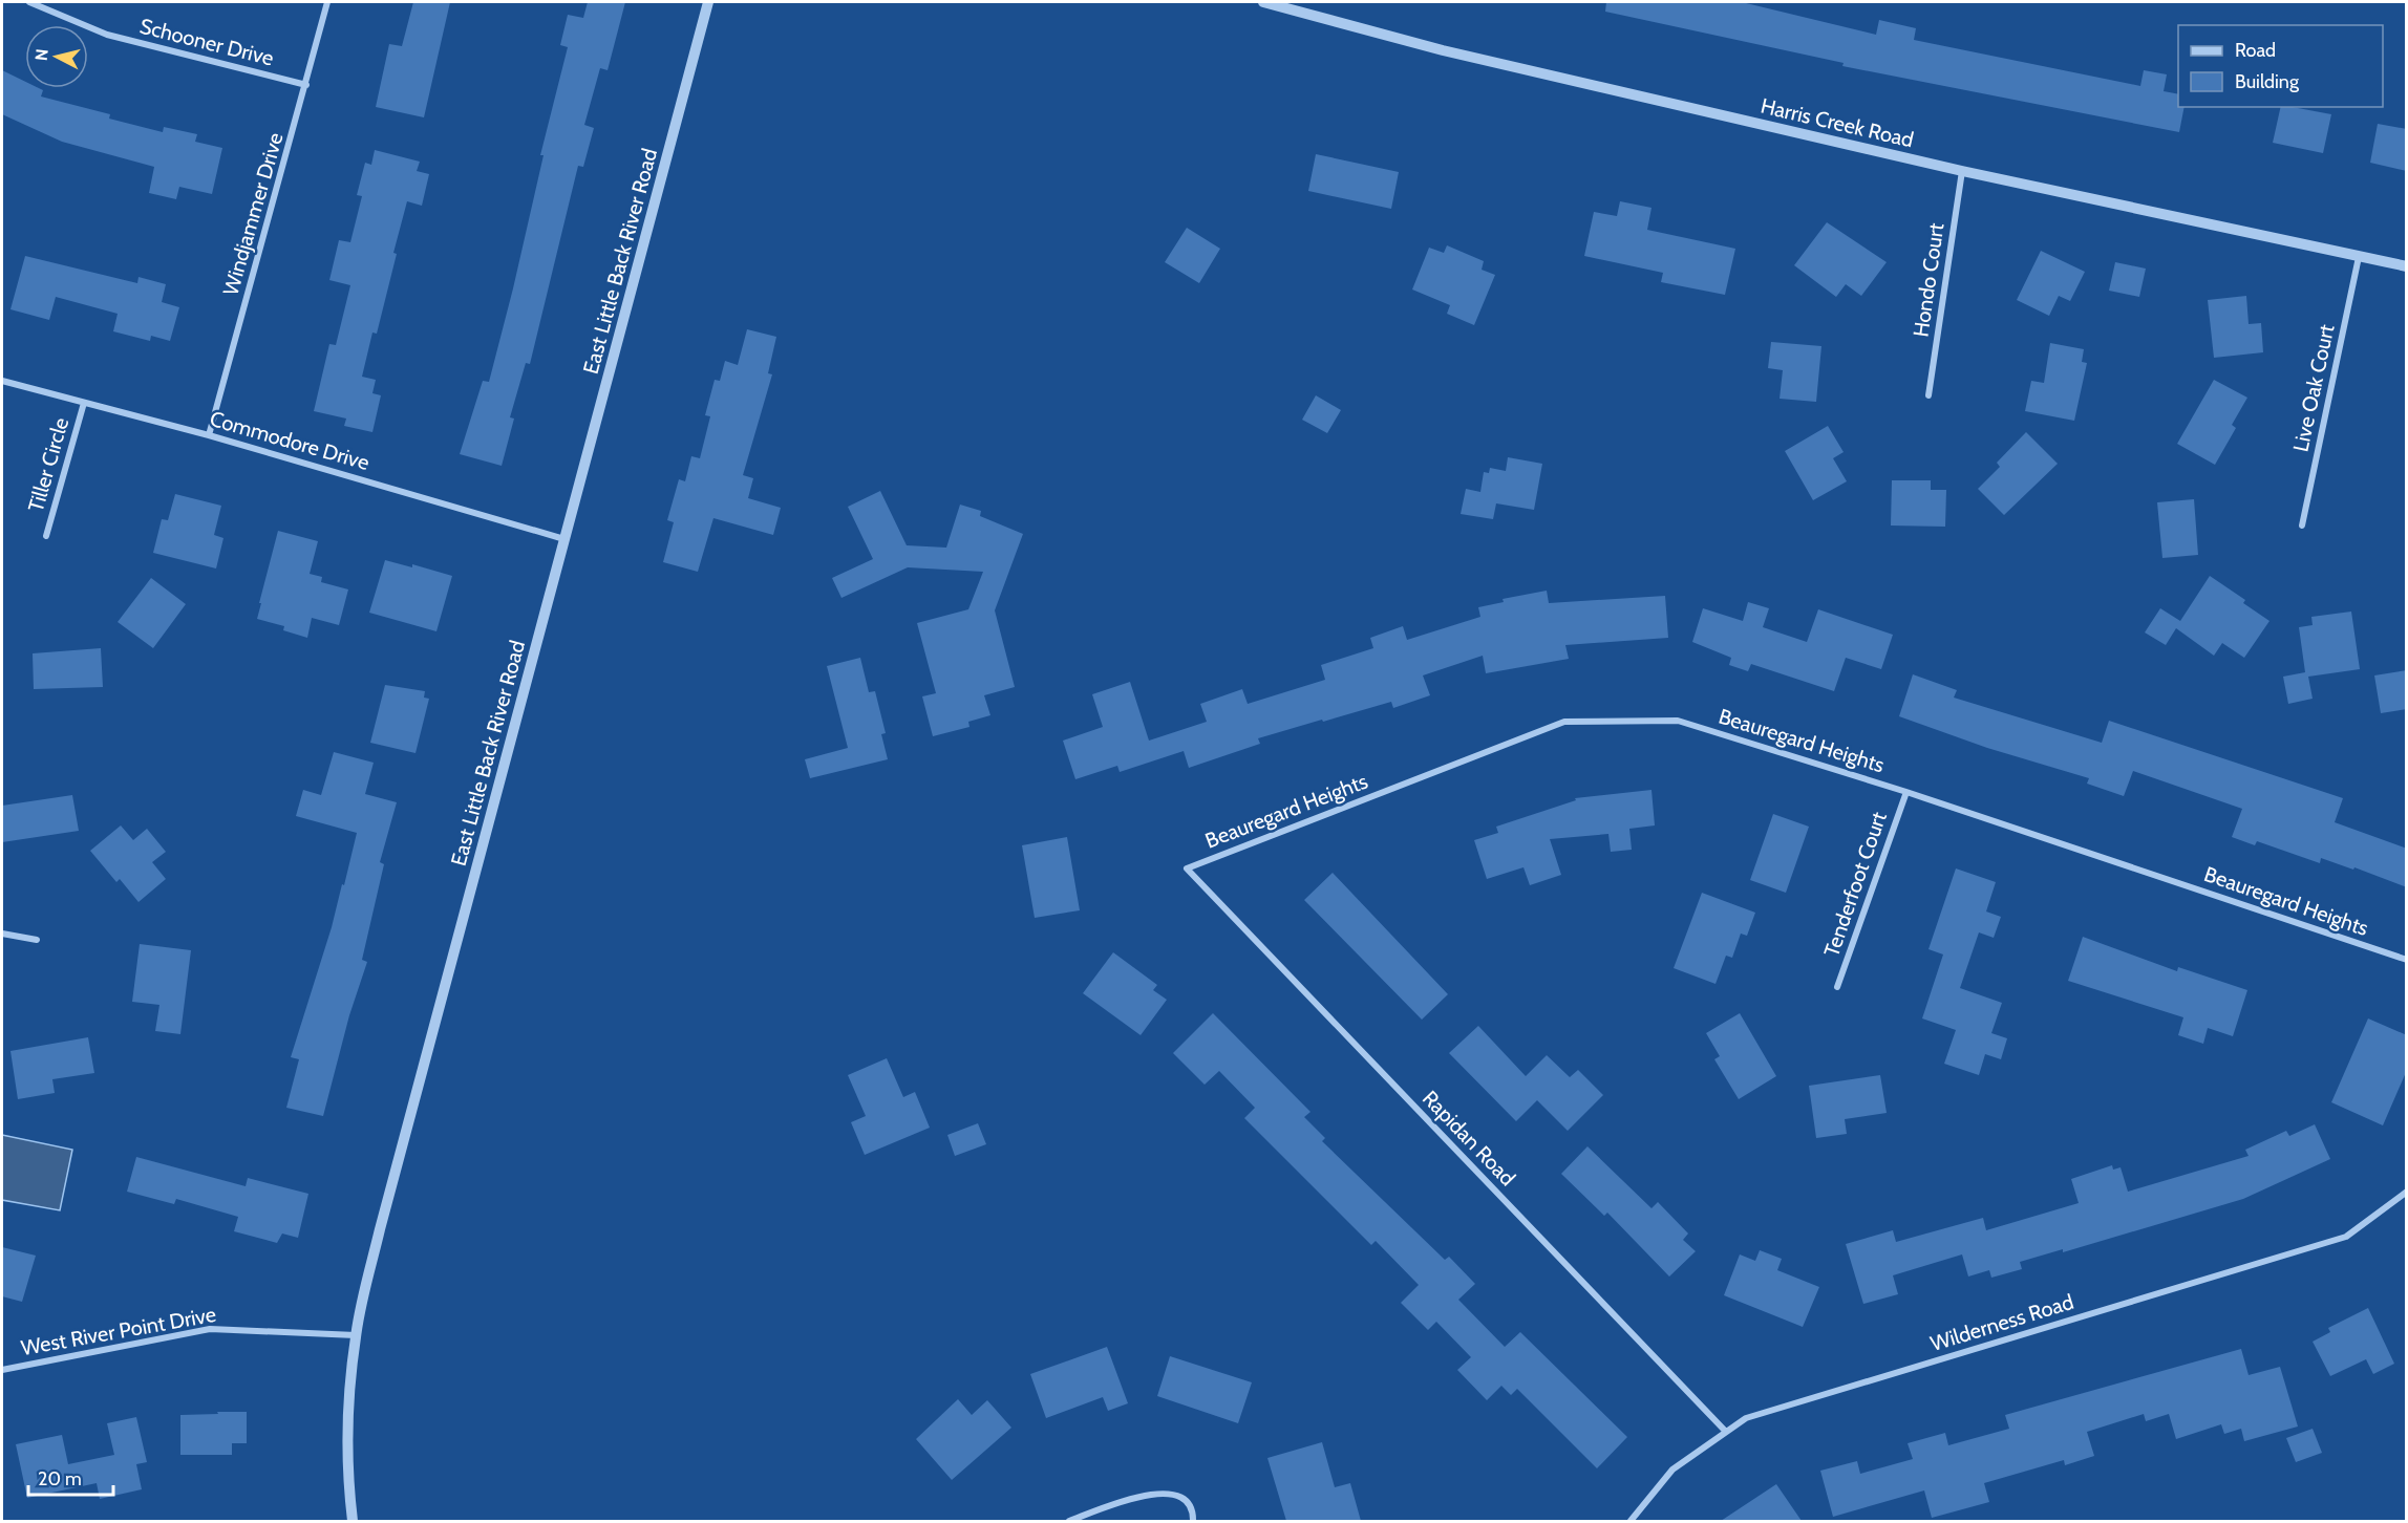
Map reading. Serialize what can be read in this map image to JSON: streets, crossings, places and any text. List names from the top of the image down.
{
  "streets": {
    "street": [
      "Schooner Drive",
      "Harris Creek Road",
      "Windjammer Drive",
      "East Little Back River Road",
      "Hondo Court",
      "Live Oak Court",
      "Commodore Drive",
      "Tiller Circle",
      "Beauregard Heights",
      "Tenderfoot Court",
      "Rapidan Road",
      "Wilderness Road",
      "West River Point Drive"
    ]
  },
  "crossings": [
    ["Schooner Drive", "Windjammer Drive"],
    ["Harris Creek Road", "Hondo Court"],
    ["Harris Creek Road", "Live Oak Court"],
    ["Windjammer Drive", "Commodore Drive"],
    ["East Little Back River Road", "Commodore Drive"],
    ["East Little Back River Road", "West River Point Drive"],
    ["Commodore Drive", "Tiller Circle"],
    ["Beauregard Heights", "Tenderfoot Court"],
    ["Beauregard Heights", "Rapidan Road"],
    ["Rapidan Road", "Wilderness Road"]
  ],
  "legend": ["Road", "Building"],
  "scale_bar": "20 m",
  "north": "left"
}
